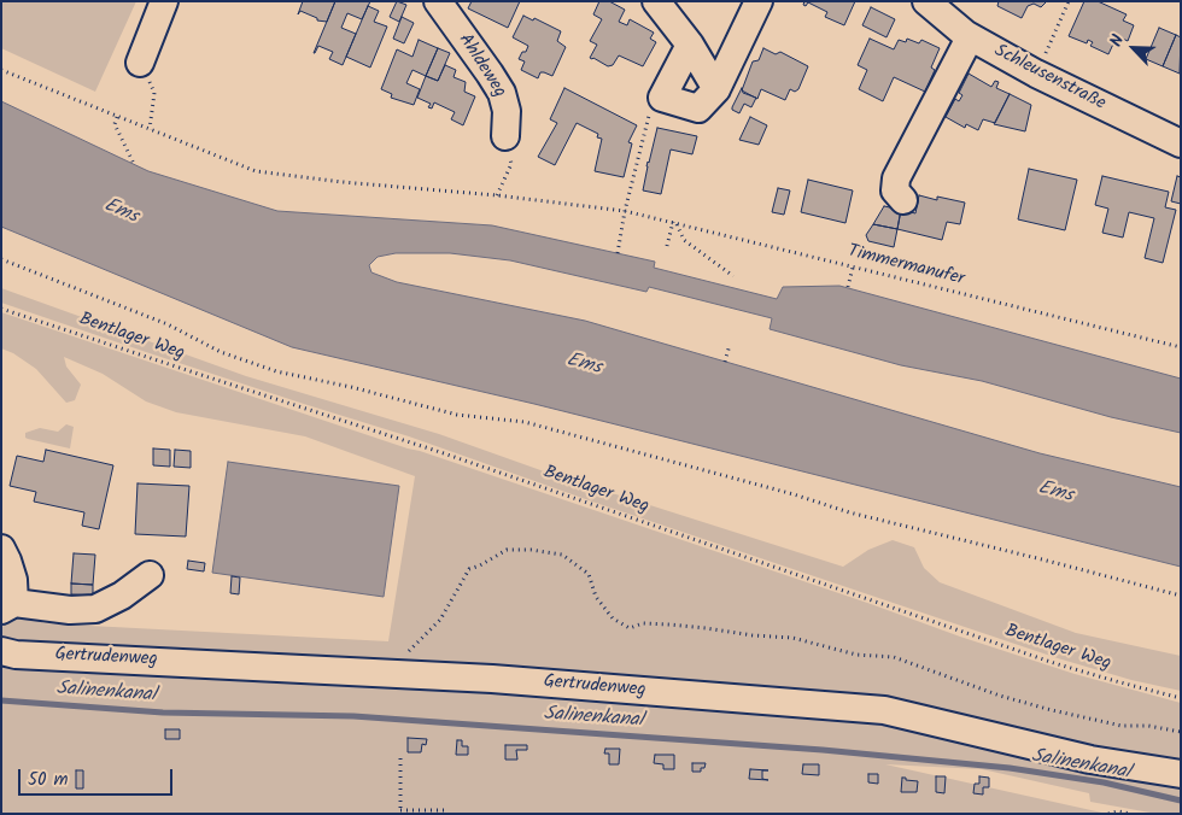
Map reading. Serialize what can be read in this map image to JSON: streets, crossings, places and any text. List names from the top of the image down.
{
  "streets": {
    "street": ["Ahldeweg", "Schleusenstraße", "Gertrudenweg"],
    "path": ["Timmermanufer", "Bentlager Weg"]
  },
  "water": ["Ems", "Salinenkanal"],
  "scale_bar": "50 m",
  "north": "top left"
}
